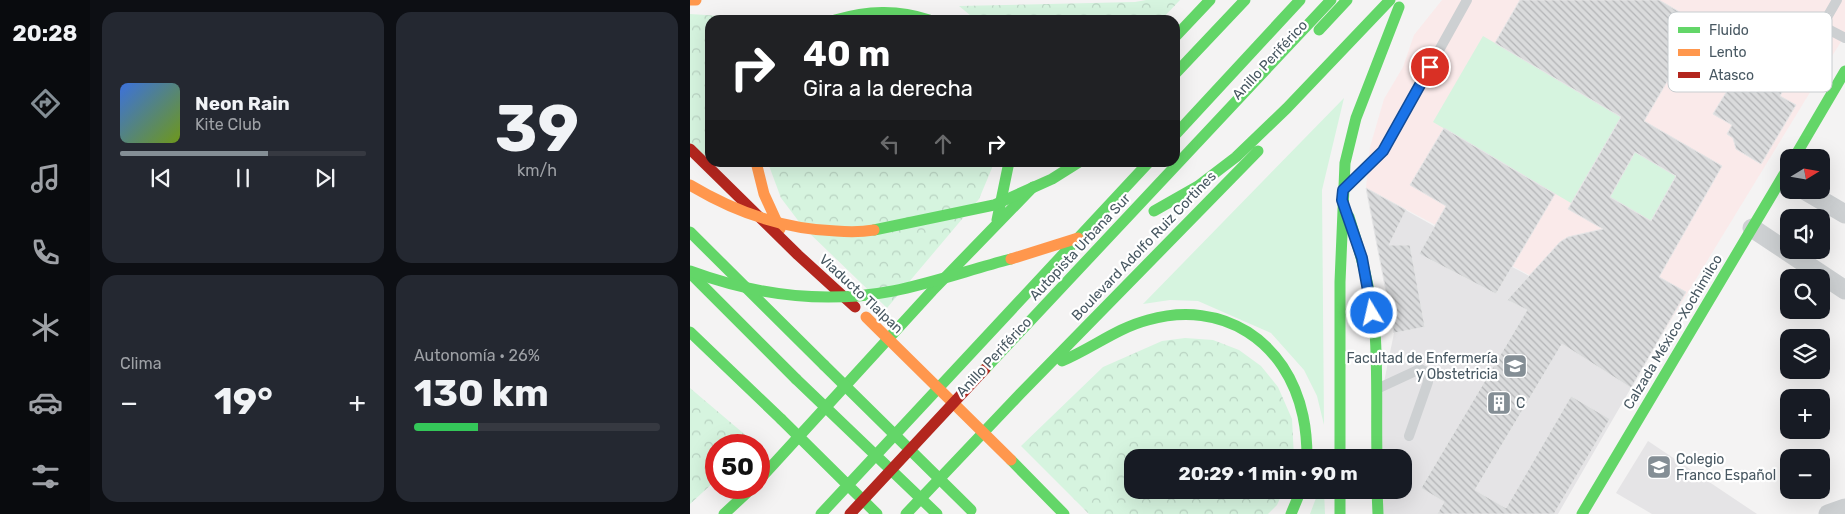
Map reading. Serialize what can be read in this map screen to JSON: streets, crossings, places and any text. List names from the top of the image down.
{
  "streets": {
    "main road": [
      "Anillo Periférico",
      "Boulevard Adolfo Ruiz Cortines",
      "Autopista Urbana Sur",
      "Viaducto Tlalpan",
      "Calzada México-Xochimilco"
    ]
  },
  "places": {
    "school or university": ["Facultad de Enfermería y Obstetricia", "Colegio Franco Español"],
    "building": ["C"]
  },
  "legend": ["Fluido", "Lento", "Atasco"],
  "north": "right",
  "page": {
    "tabs": "20:28",
    "tile": [
      ["39", "km/h"],
      "Clima",
      ["Autonomía · 26%", "130 km"]
    ],
    "turn": ["40 m", "Gira a la derecha"],
    "song": ["Neon Rain", "Kite Club"],
    "map_buttons": ["+", "−"],
    "heat": ["−", "19°", "+"],
    "limit": "50",
    "trip": "20:29 · 1 min · 90 m"
  }
}
